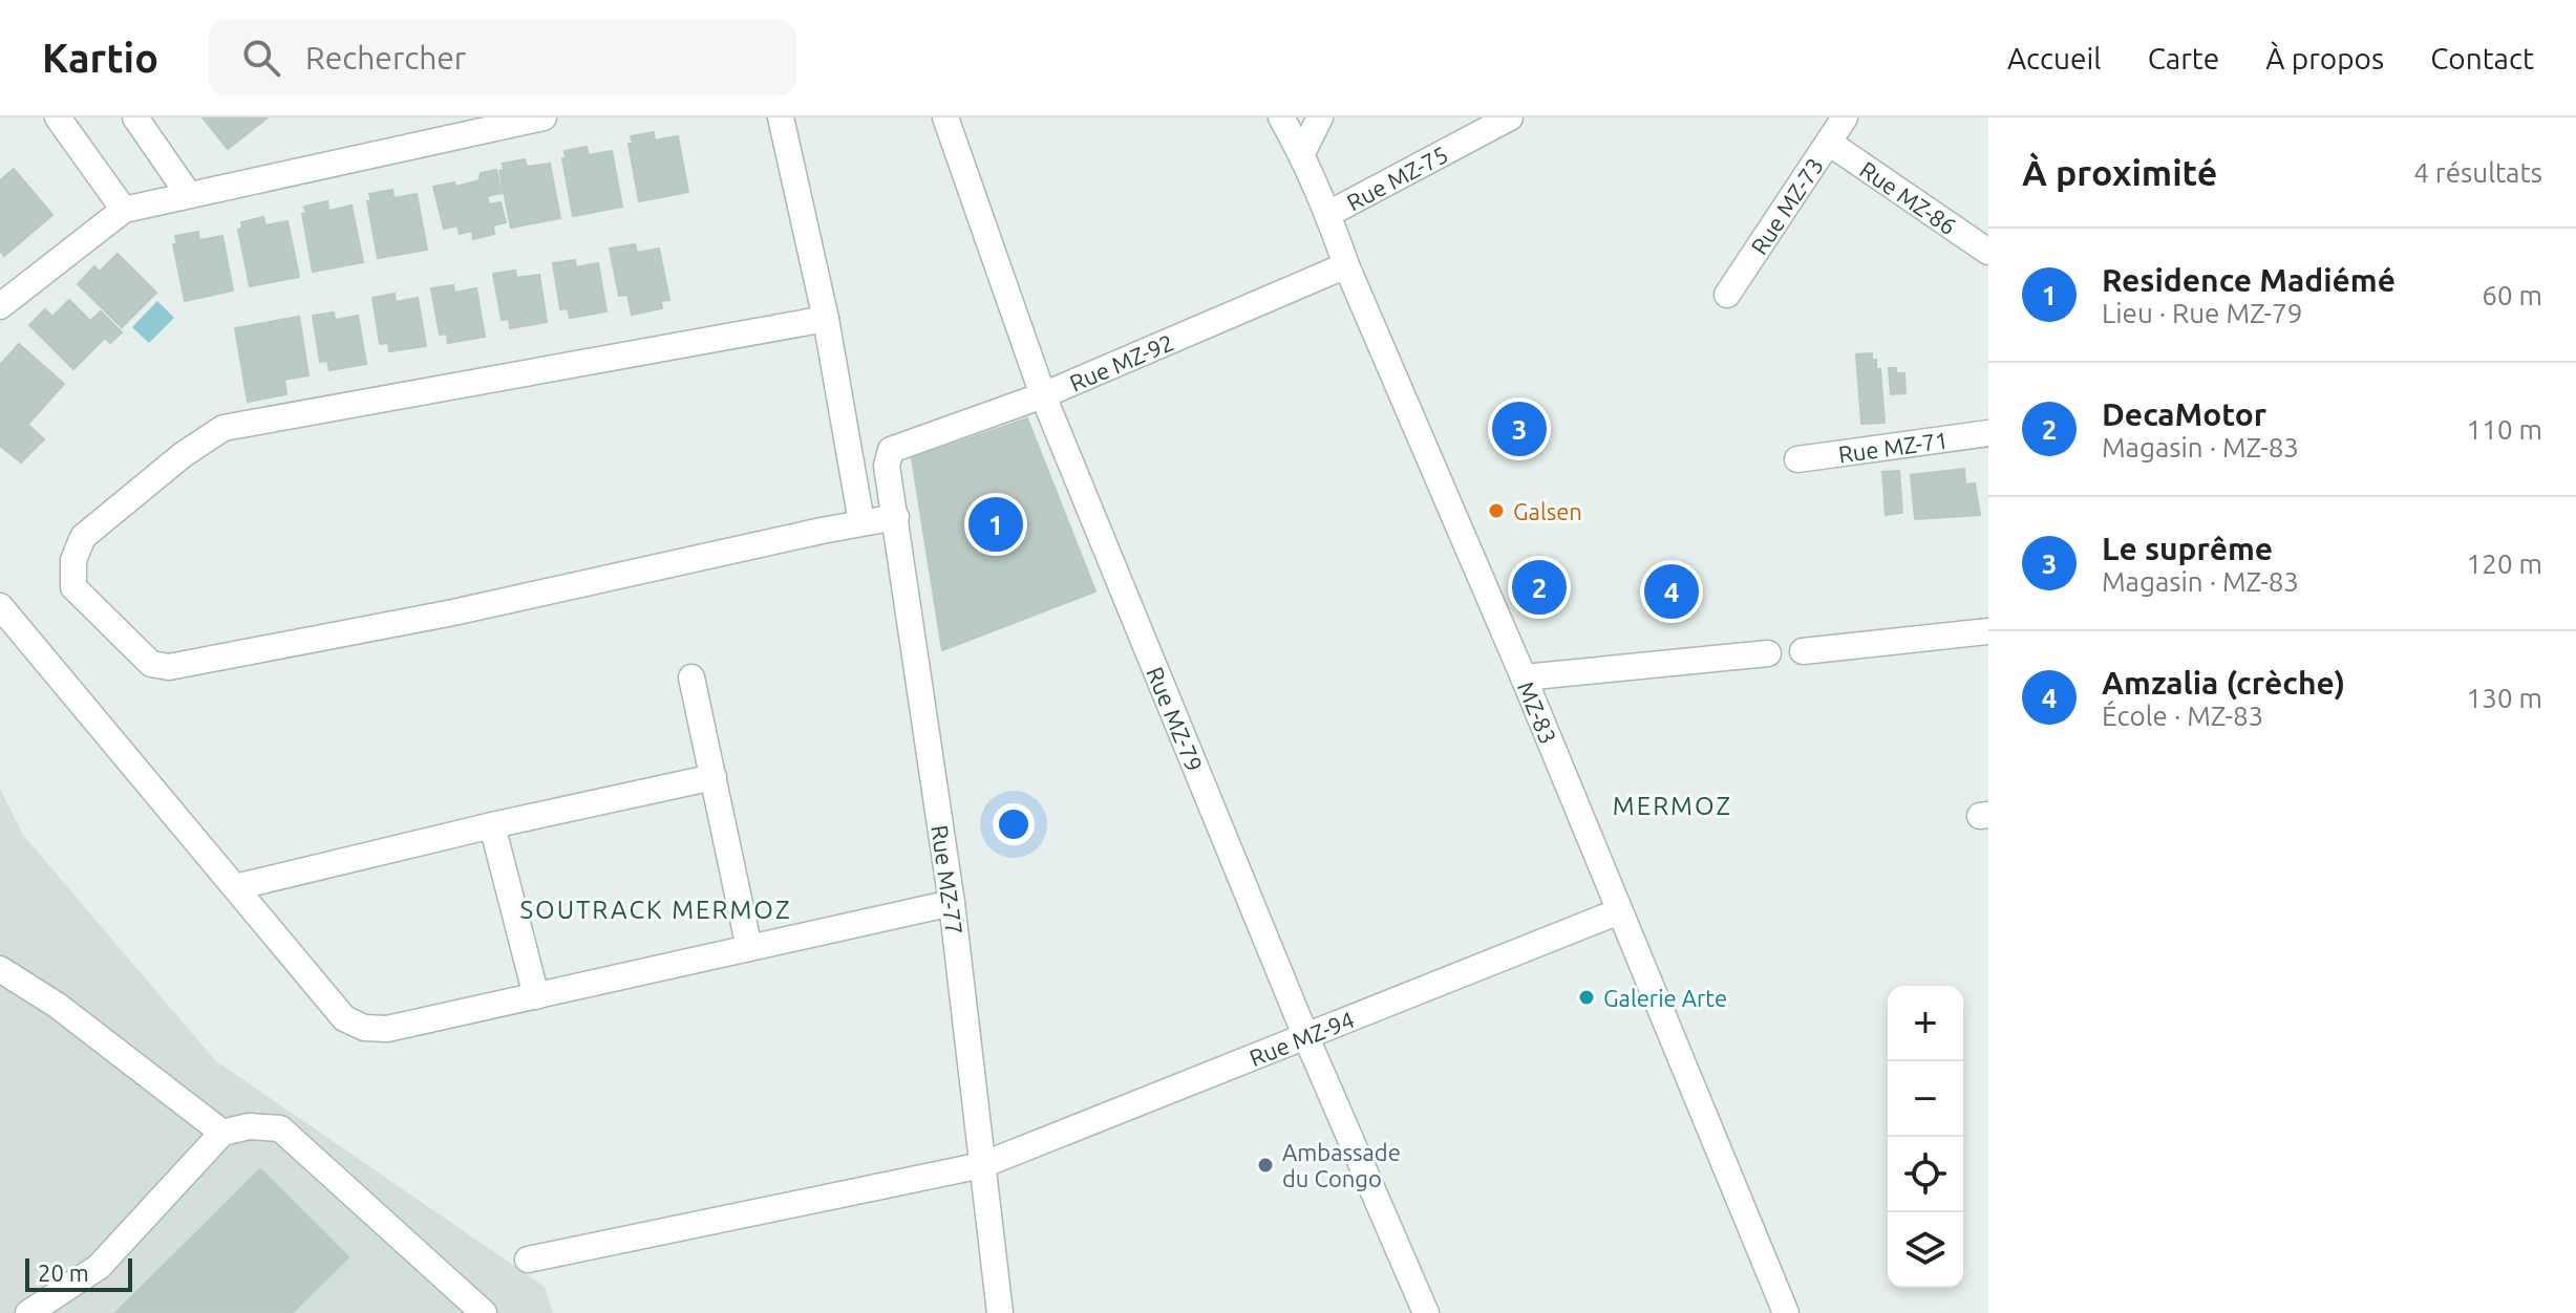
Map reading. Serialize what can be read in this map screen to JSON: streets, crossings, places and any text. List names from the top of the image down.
{
  "streets": {
    "street": [
      "Rue MZ-75",
      "Rue MZ-86",
      "Rue MZ-73",
      "Rue MZ-92",
      "Rue MZ-71",
      "MZ-83",
      "Rue MZ-79",
      "Rue MZ-77",
      "Rue MZ-94"
    ]
  },
  "crossings": [
    ["Rue MZ-75", "MZ-83"],
    ["Rue MZ-86", "Rue MZ-73"],
    ["Rue MZ-92", "MZ-83"],
    ["Rue MZ-92", "Rue MZ-79"],
    ["Rue MZ-92", "Rue MZ-77"],
    ["MZ-83", "Rue MZ-94"],
    ["Rue MZ-79", "Rue MZ-94"],
    ["Rue MZ-77", "Rue MZ-94"]
  ],
  "districts": ["MERMOZ", "SOUTRACK MERMOZ"],
  "places": ["Galsen", "Galerie Arte", "Ambassade du Congo"],
  "scale_bar": "20 m",
  "page": {
    "header": "Kartio",
    "search": "Rechercher",
    "nav": [
      "Accueil",
      "Carte",
      "À propos",
      "Contact"
    ],
    "heading": ["À proximité", "4 résultats"],
    "list": [
      {
        "mark": "1",
        "name": "Residence Madiémé",
        "note": "Lieu · Rue MZ-79",
        "value": "60 m"
      },
      {
        "mark": "2",
        "name": "DecaMotor",
        "note": "Magasin · MZ-83",
        "value": "110 m"
      },
      {
        "mark": "3",
        "name": "Le suprême",
        "note": "Magasin · MZ-83",
        "value": "120 m"
      },
      {
        "mark": "4",
        "name": "Amzalia (crèche)",
        "note": "École · MZ-83",
        "value": "130 m"
      }
    ],
    "pins": [
      "3",
      "1",
      "2",
      "4"
    ],
    "map_buttons": ["+", "−"],
    "scale": "20 m"
  }
}
